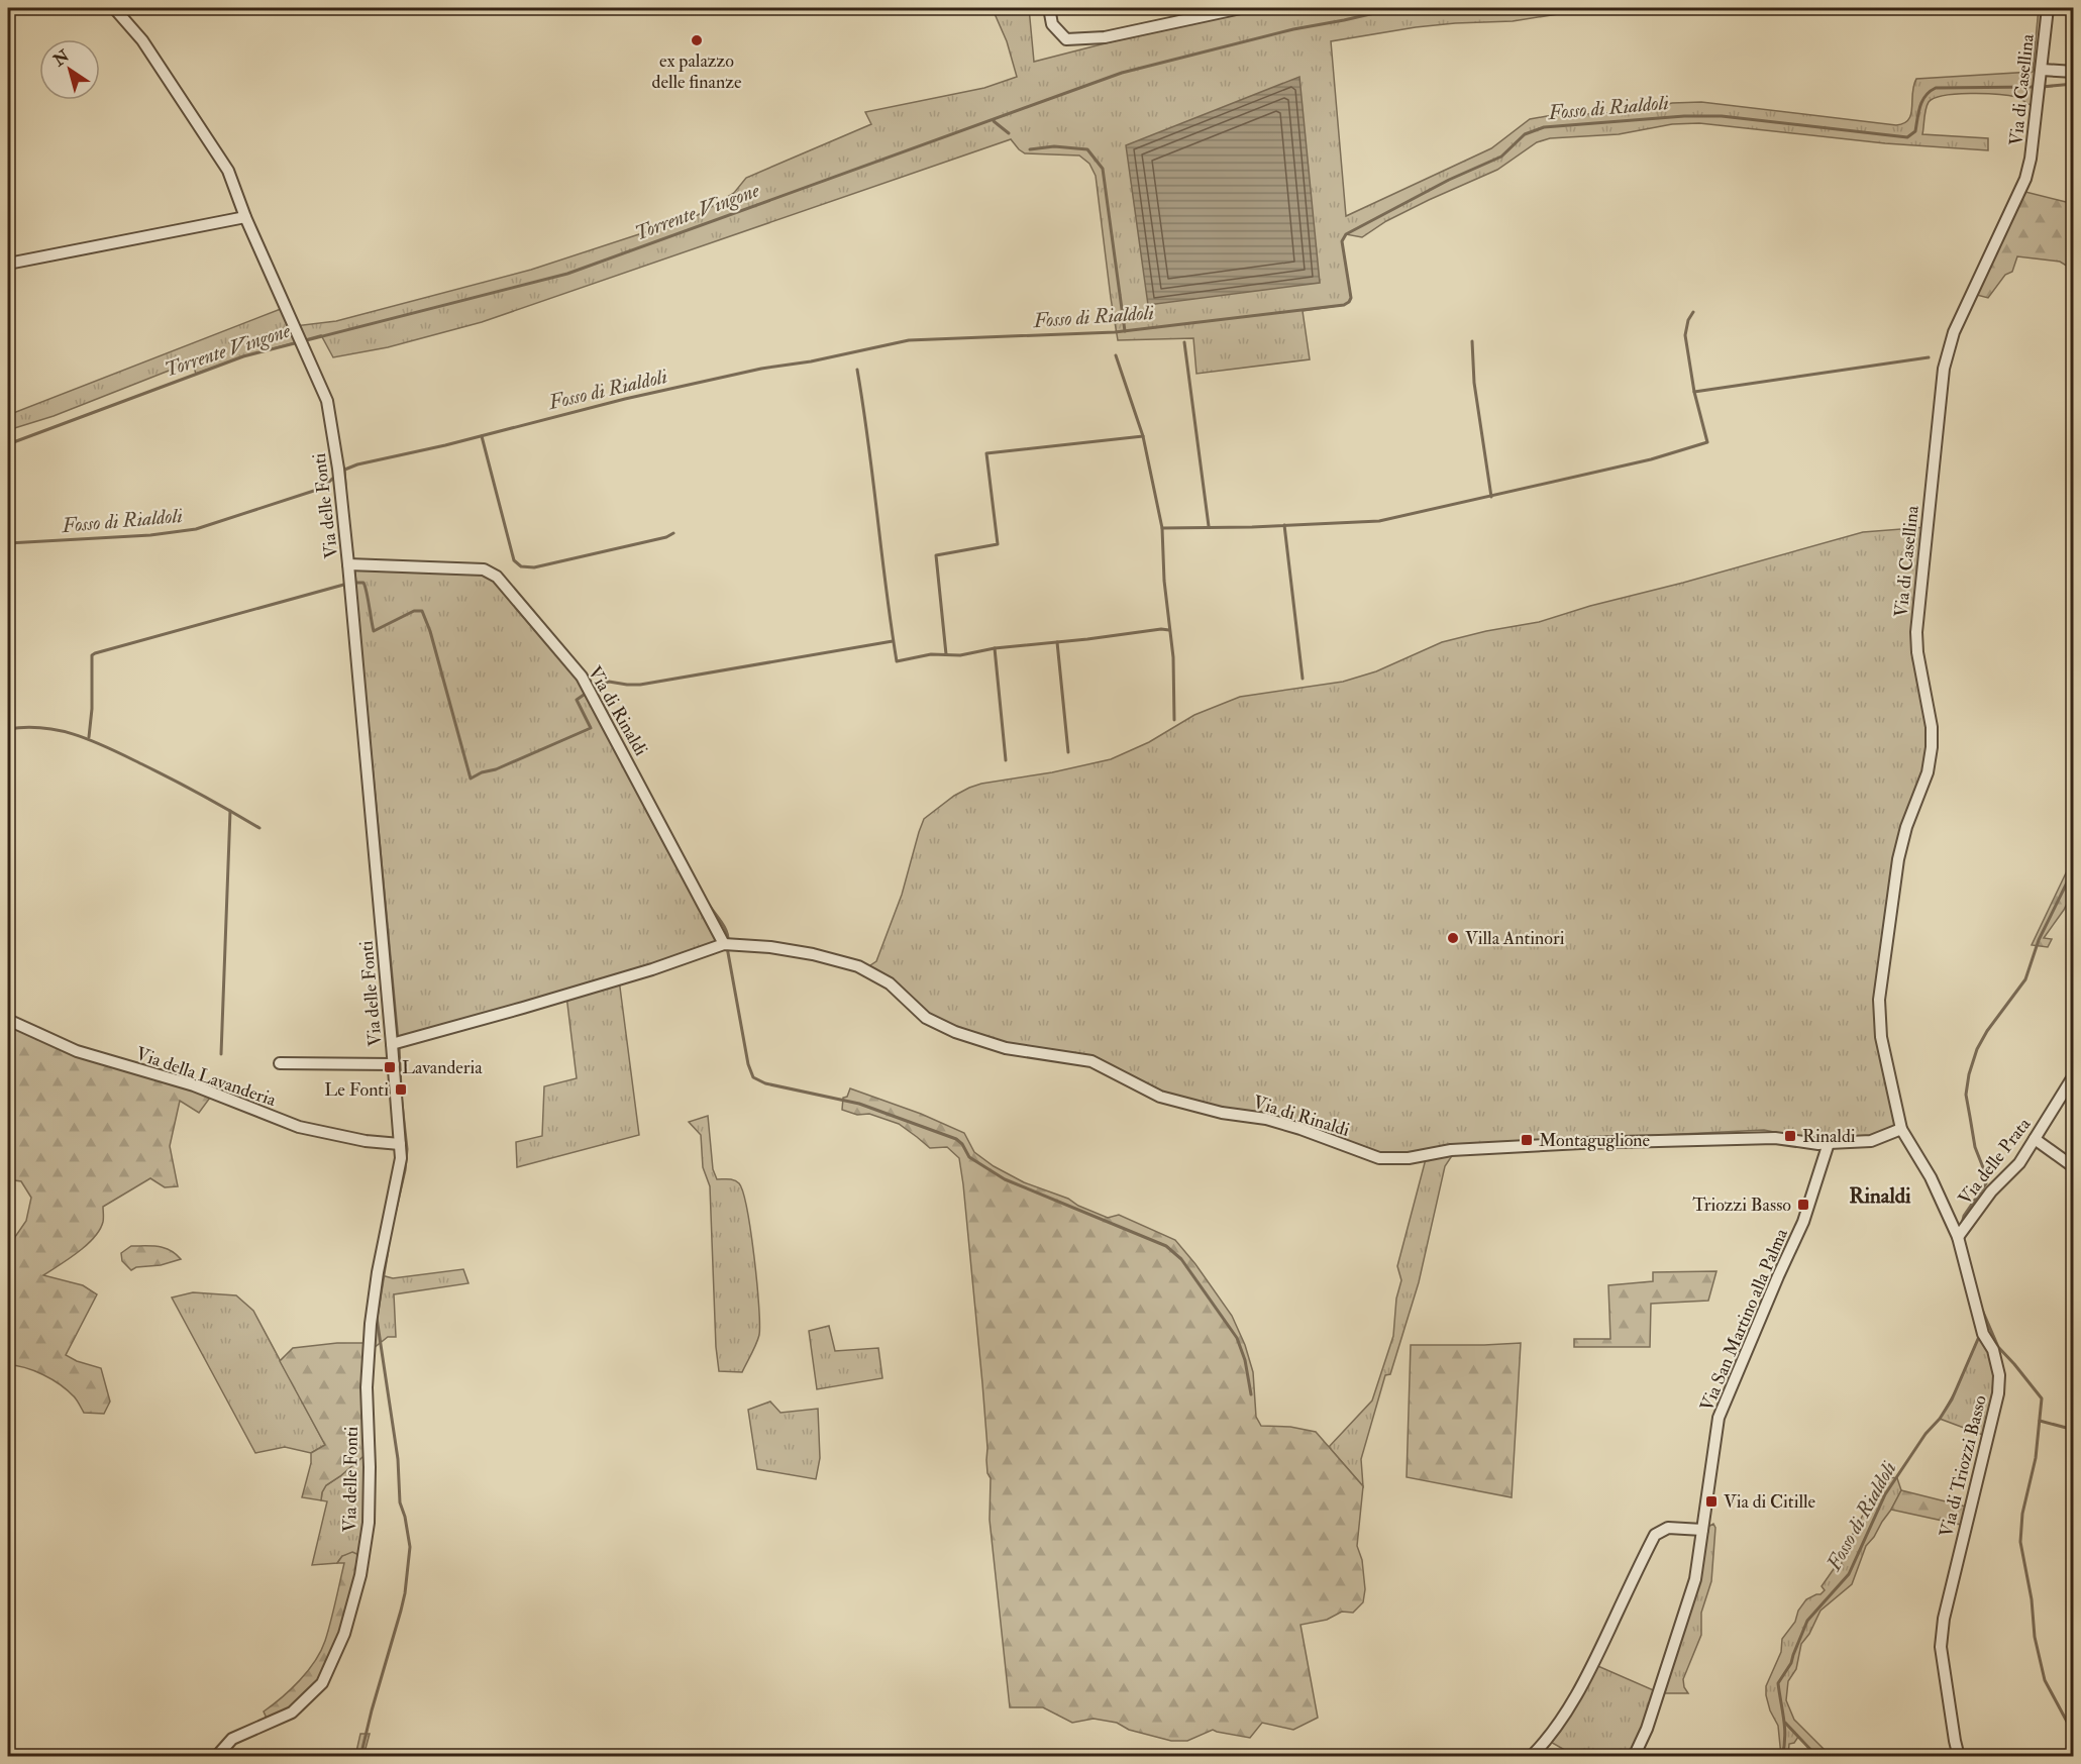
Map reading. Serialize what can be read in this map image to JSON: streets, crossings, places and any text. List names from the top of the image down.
{
  "streets": {
    "street": [
      "Via di Casellina",
      "Via delle Fonti",
      "Via di Rinaldi",
      "Via della Lavanderia",
      "Via delle Prata",
      "Via San Martino alla Palma",
      "Via di Triozzi Basso"
    ]
  },
  "crossings": [
    ["Via di Casellina", "Via di Rinaldi"],
    ["Via di Casellina", "Via di Triozzi Basso"],
    ["Via delle Fonti", "Via di Rinaldi"],
    ["Via delle Fonti", "Via della Lavanderia"],
    ["Via di Rinaldi", "Via San Martino alla Palma"],
    ["Via di Rinaldi", "Via di Triozzi Basso"],
    ["Via delle Prata", "Via di Triozzi Basso"]
  ],
  "districts": ["Rinaldi"],
  "water": ["Fosso di Rialdoli", "Torrente Vingone"],
  "places": {
    "other": ["ex palazzo delle finanze", "Villa Antinori"],
    "transit": [
      "Lavanderia",
      "Le Fonti",
      "Rinaldi",
      "Montaguglione",
      "Triozzi Basso",
      "Via di Citille"
    ]
  },
  "north": "top left"
}
